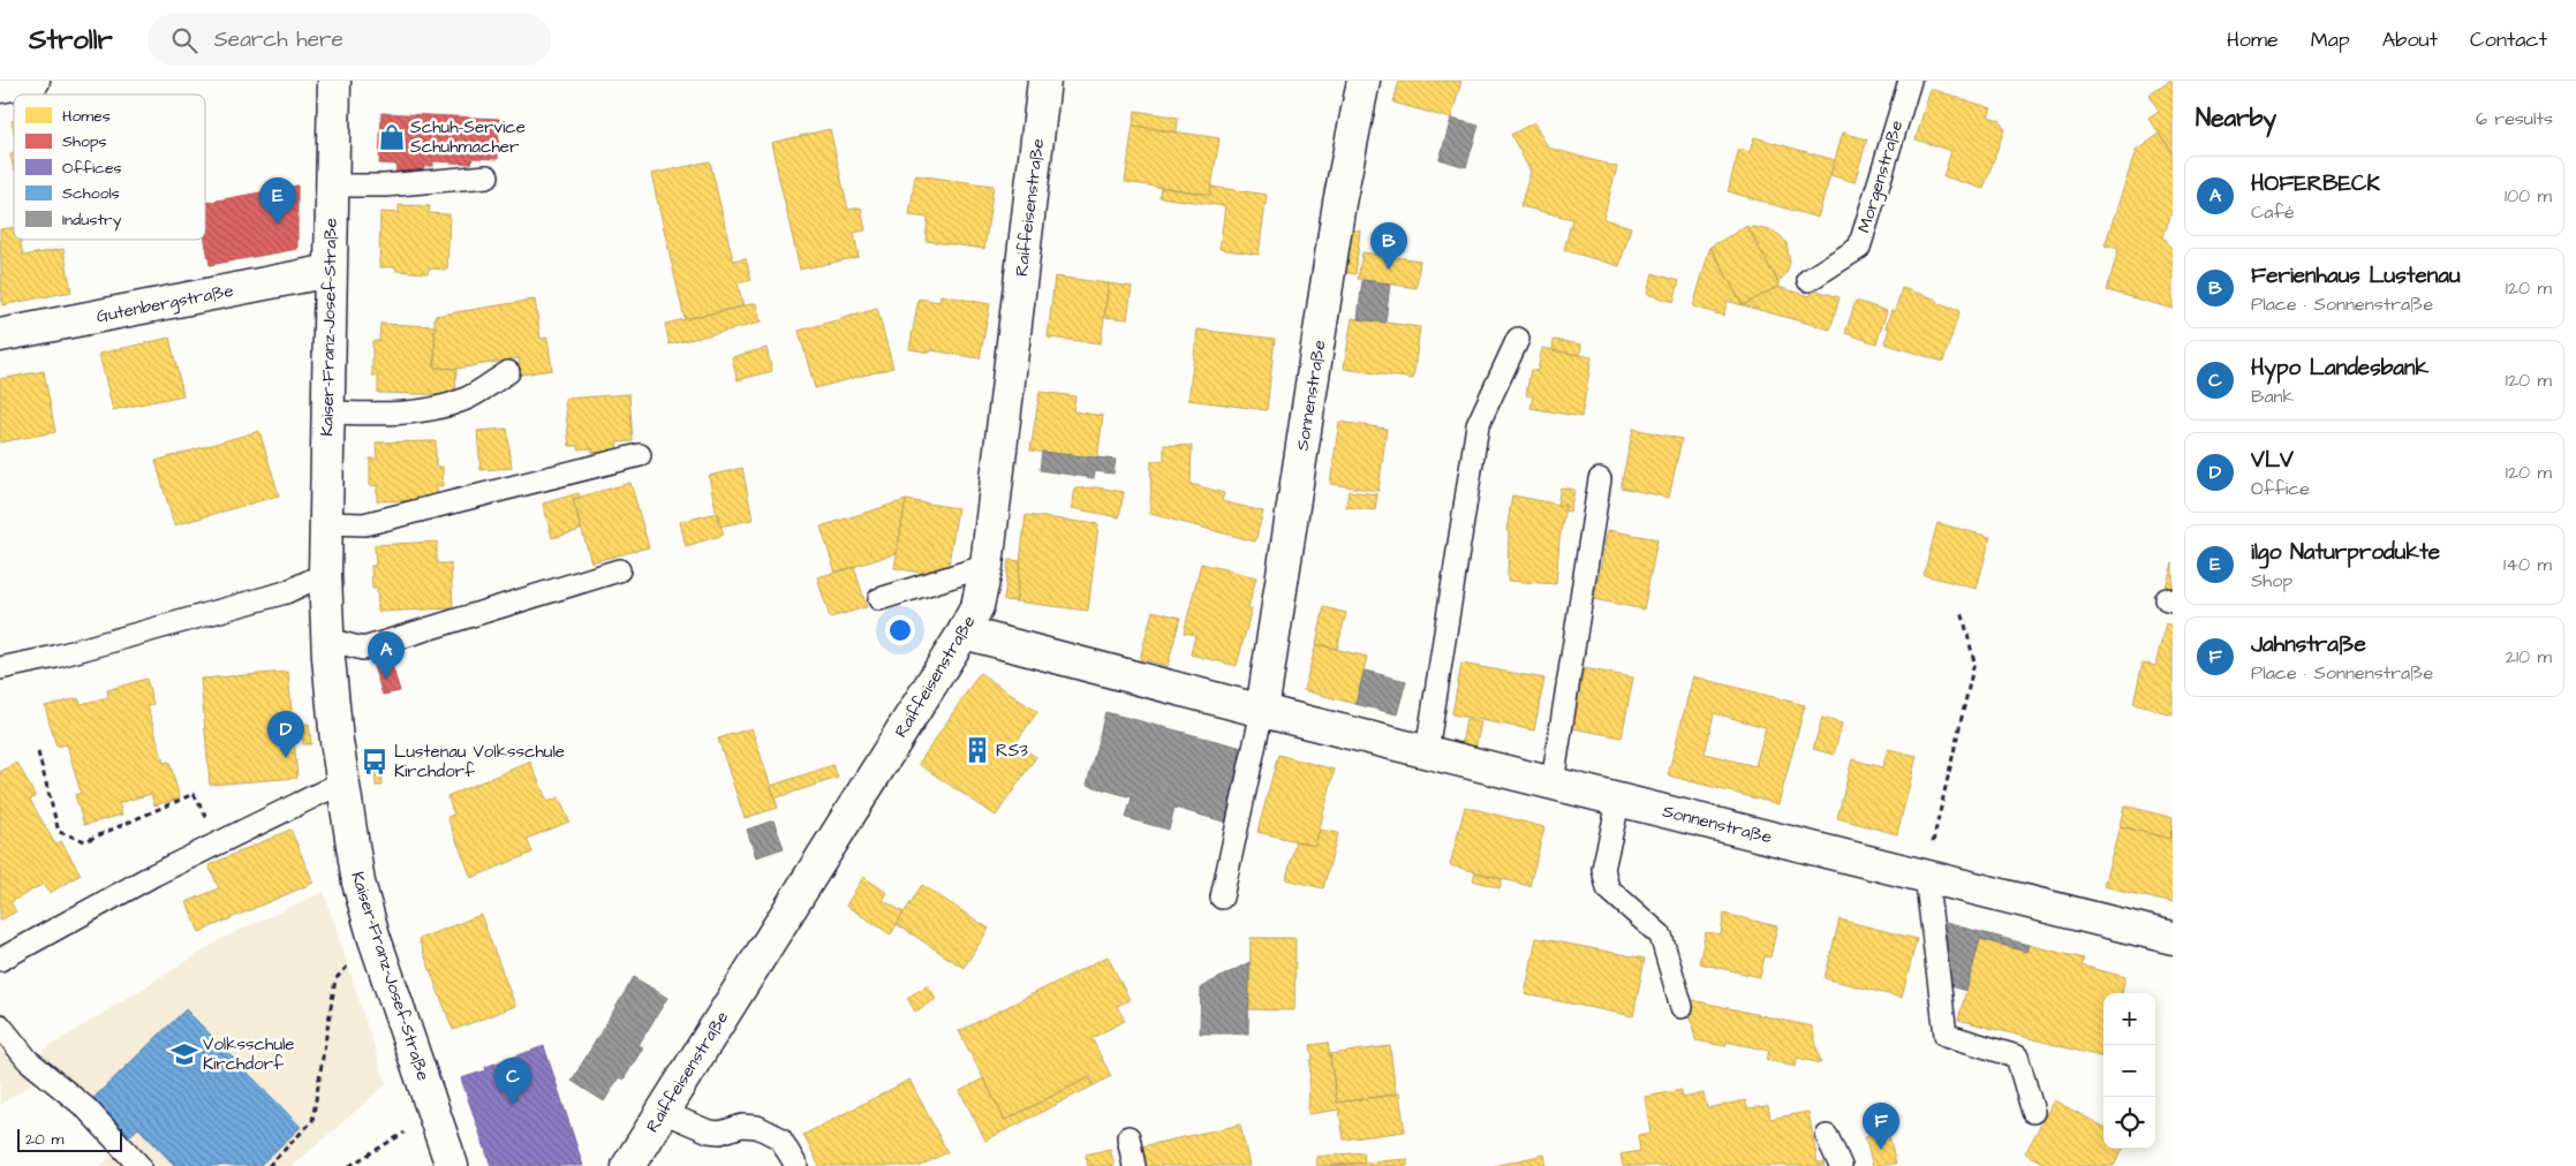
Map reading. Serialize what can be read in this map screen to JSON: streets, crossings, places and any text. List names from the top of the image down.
{
  "streets": {
    "street": [
      "Raiffeisenstraße",
      "Gutenbergstraße",
      "Kaiser-Franz-Josef-Straße",
      "Sonnenstraße"
    ],
    "lane": ["Morgenstraße"]
  },
  "crossings": [
    ["Raiffeisenstraße", "Sonnenstraße"],
    ["Gutenbergstraße", "Kaiser-Franz-Josef-Straße"]
  ],
  "places": {
    "shop": ["Schuh-Service Schuhmacher"],
    "building": ["RS3"],
    "bus stop": ["Lustenau Volksschule Kirchdorf"],
    "school or university": ["Volksschule Kirchdorf"]
  },
  "legend": [
    "Homes",
    "Shops",
    "Offices",
    "Schools",
    "Industry"
  ],
  "scale_bar": "20 m",
  "page": {
    "header": "Strollr",
    "search": "Search here",
    "nav": [
      "Home",
      "Map",
      "About",
      "Contact"
    ],
    "heading": ["Nearby", "6 results"],
    "list": [
      {
        "mark": "A",
        "name": "HOFERBECK",
        "note": "Café",
        "value": "100 m"
      },
      {
        "mark": "B",
        "name": "Ferienhaus Lustenau",
        "note": "Place · Sonnenstraße",
        "value": "120 m"
      },
      {
        "mark": "C",
        "name": "Hypo Landesbank",
        "note": "Bank",
        "value": "120 m"
      },
      {
        "mark": "D",
        "name": "VLV",
        "note": "Office",
        "value": "120 m"
      },
      {
        "mark": "E",
        "name": "ilgo Naturprodukte",
        "note": "Shop",
        "value": "140 m"
      },
      {
        "mark": "F",
        "name": "Jahnstraße",
        "note": "Place · Sonnenstraße",
        "value": "210 m"
      }
    ],
    "pins": [
      "E",
      "B",
      "A",
      "D",
      "C",
      "F"
    ],
    "map_buttons": ["+", "−"],
    "scale": "20 m"
  }
}
